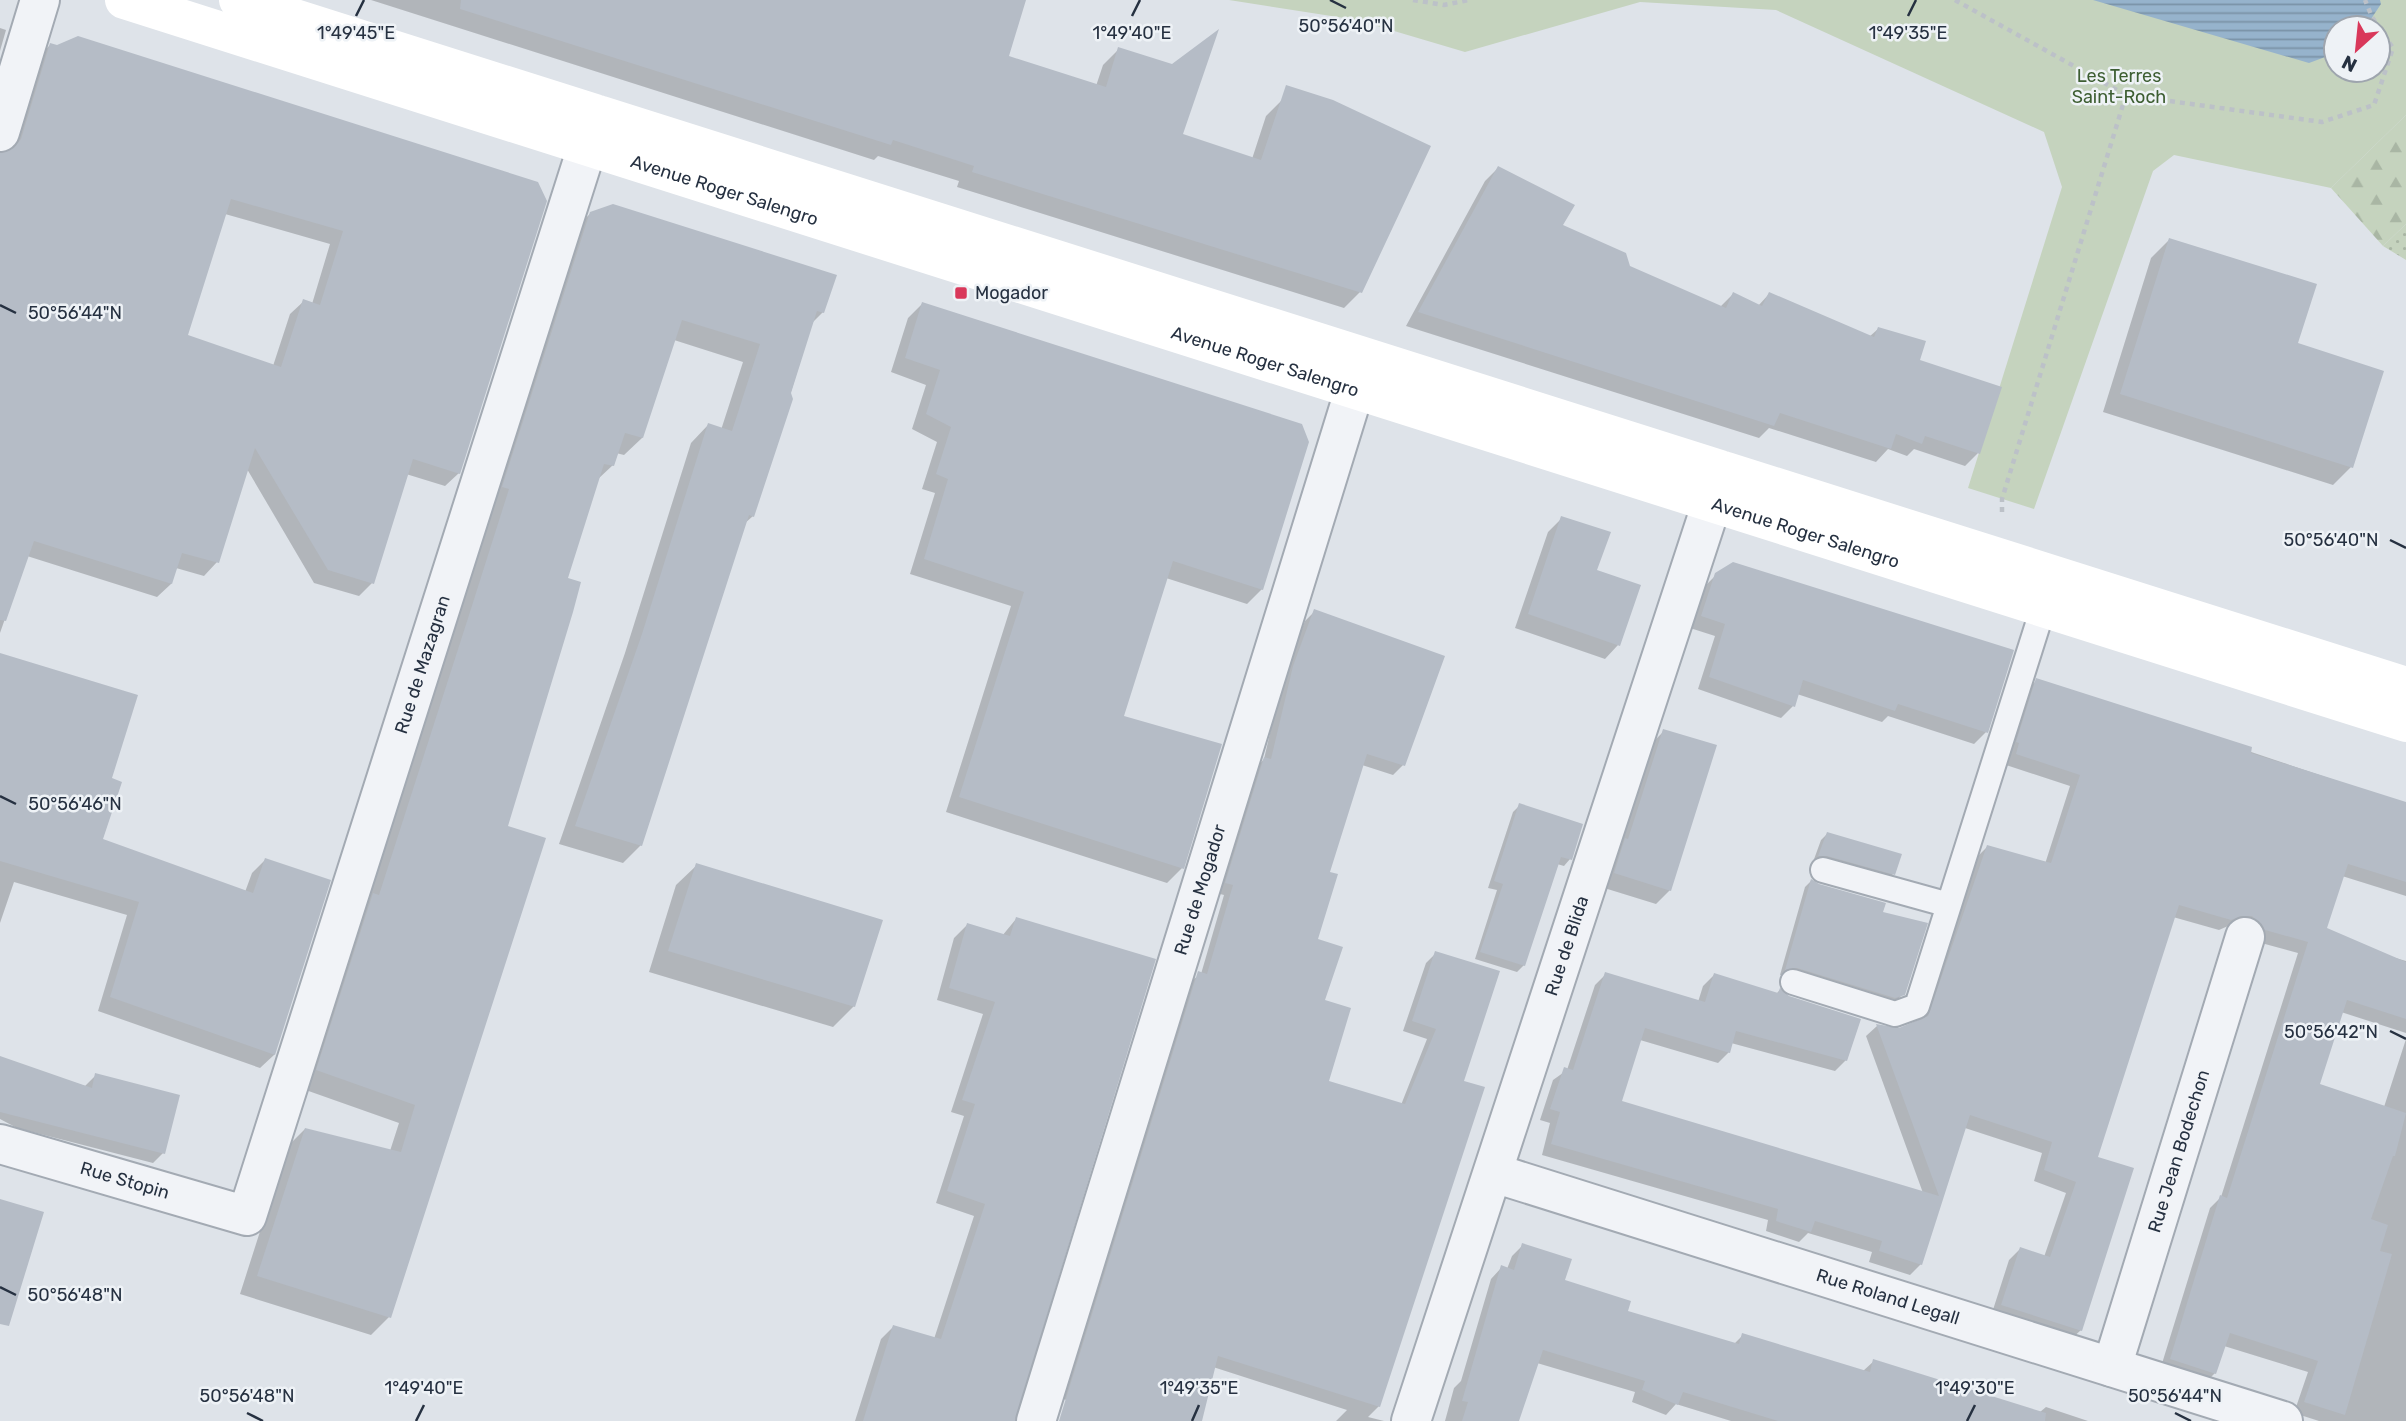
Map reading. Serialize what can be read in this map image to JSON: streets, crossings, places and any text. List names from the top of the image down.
{
  "streets": {
    "main road": ["Avenue Roger Salengro"],
    "street": [
      "Rue de Mazagran",
      "Rue de Mogador",
      "Rue de Blida",
      "Rue Jean Bodechon",
      "Rue Stopin",
      "Rue Roland Legall"
    ]
  },
  "crossings": [
    ["Avenue Roger Salengro", "Rue de Mazagran"],
    ["Avenue Roger Salengro", "Rue de Mogador"],
    ["Avenue Roger Salengro", "Rue de Blida"],
    ["Rue de Mazagran", "Rue Stopin"],
    ["Rue de Blida", "Rue Roland Legall"],
    ["Rue Jean Bodechon", "Rue Roland Legall"]
  ],
  "parks": ["Les Terres Saint-Roch"],
  "places": {
    "transit": ["Mogador"]
  },
  "north": "bottom left",
  "coordinates": [
    "50°56'40\"N",
    "1°49'45\"E",
    "1°49'40\"E",
    "1°49'35\"E",
    "50°56'44\"N",
    "50°56'46\"N",
    "50°56'42\"N",
    "50°56'48\"N",
    "1°49'30\"E"
  ]
}
